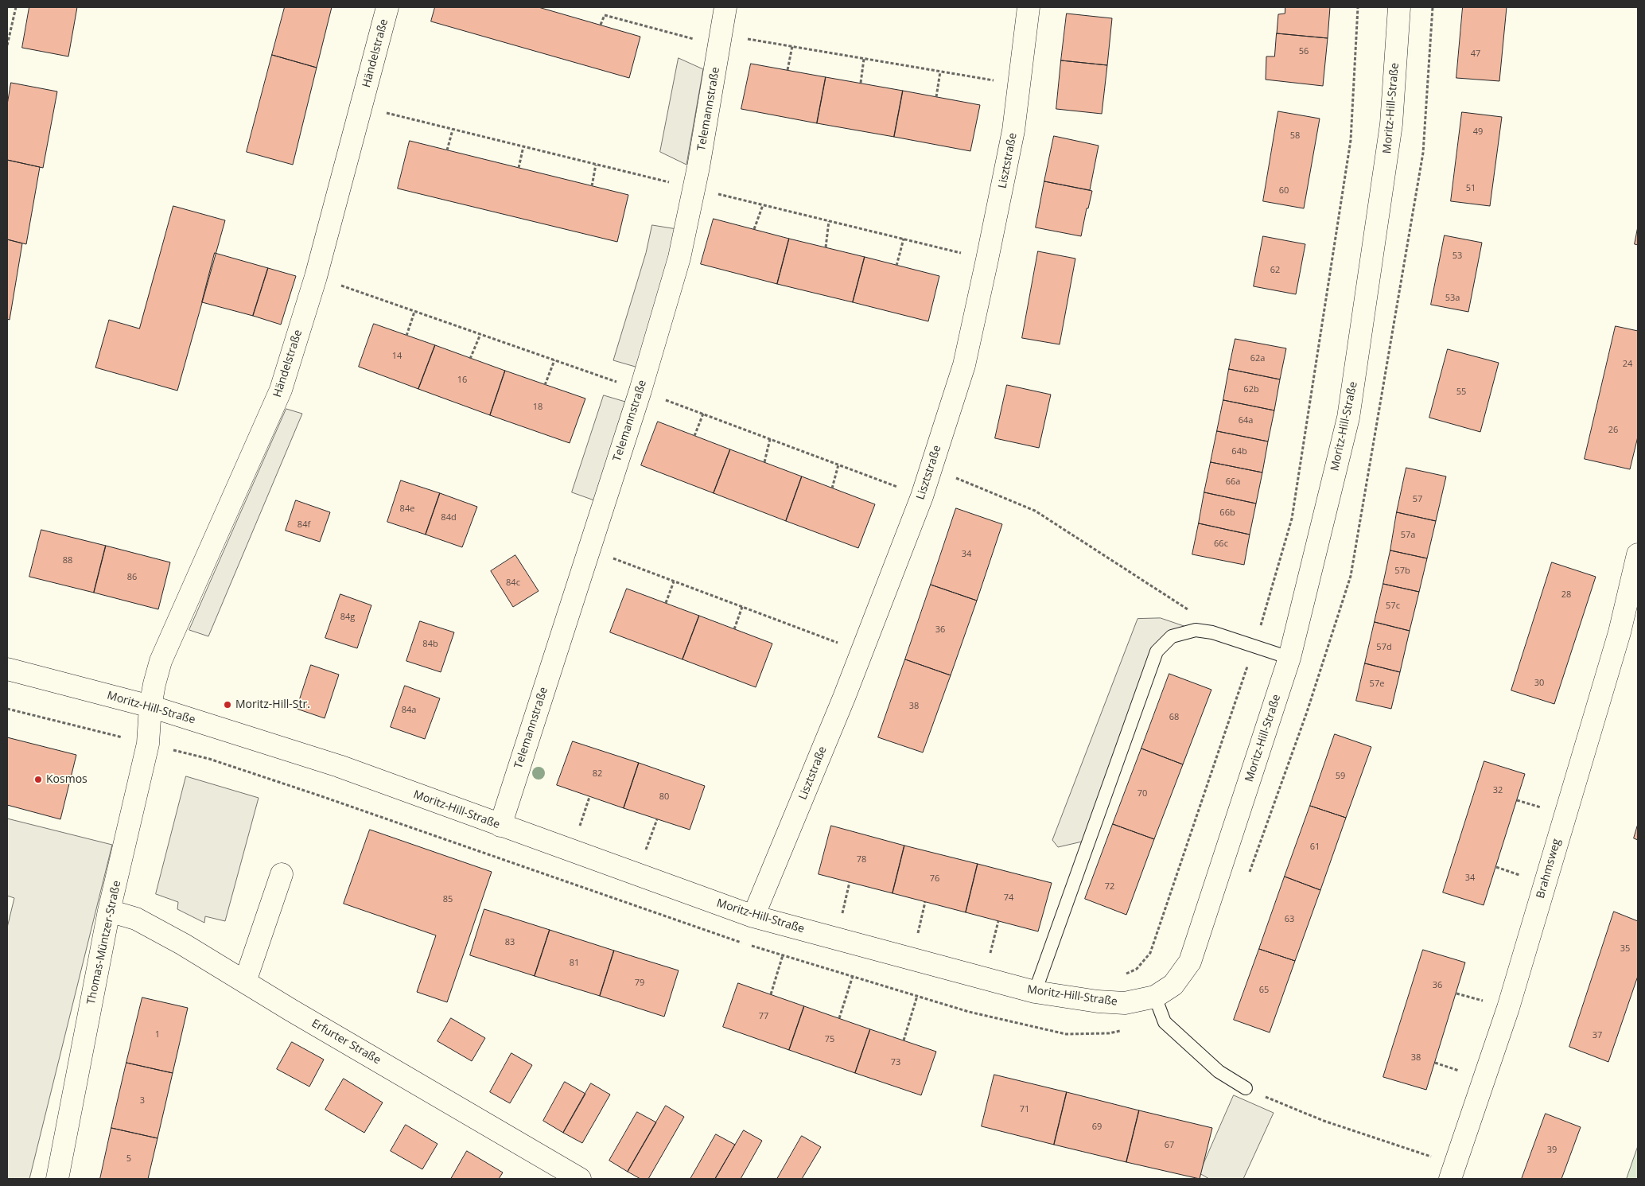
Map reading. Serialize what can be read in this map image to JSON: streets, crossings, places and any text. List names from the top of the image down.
{
  "streets": {
    "street": [
      "Händelstraße",
      "Moritz-Hill-Straße",
      "Telemannstraße",
      "Lisztstraße",
      "Brahmsweg",
      "Thomas-Müntzer-Straße",
      "Erfurter Straße"
    ]
  },
  "crossings": [
    ["Händelstraße", "Moritz-Hill-Straße"],
    ["Händelstraße", "Thomas-Müntzer-Straße"],
    ["Moritz-Hill-Straße", "Telemannstraße"],
    ["Moritz-Hill-Straße", "Lisztstraße"],
    ["Moritz-Hill-Straße", "Thomas-Müntzer-Straße"],
    ["Thomas-Müntzer-Straße", "Erfurter Straße"]
  ],
  "places": ["Moritz-Hill-Str.", "Kosmos"],
  "house_numbers": [
    "56",
    "47",
    "49",
    "58",
    "51",
    "60",
    "53",
    "62",
    "53a",
    "14",
    "62a",
    "24",
    "16",
    "62b",
    "55",
    "18",
    "64a",
    "26",
    "64b",
    "66a",
    "57",
    "84e",
    "66b",
    "84d",
    "84f",
    "57a",
    "66c",
    "34",
    "88",
    "57b",
    "86",
    "84c",
    "28",
    "57c",
    "84g",
    "36",
    "84b",
    "57d",
    "30",
    "57e",
    "38",
    "84a",
    "68",
    "82",
    "59",
    "32",
    "70",
    "80",
    "61",
    "78",
    "34",
    "76",
    "72",
    "74",
    "85",
    "63",
    "83",
    "35",
    "81",
    "79",
    "36",
    "65",
    "77",
    "1",
    "37",
    "75",
    "38",
    "73",
    "3",
    "71",
    "69",
    "67",
    "39",
    "5"
  ]
}
